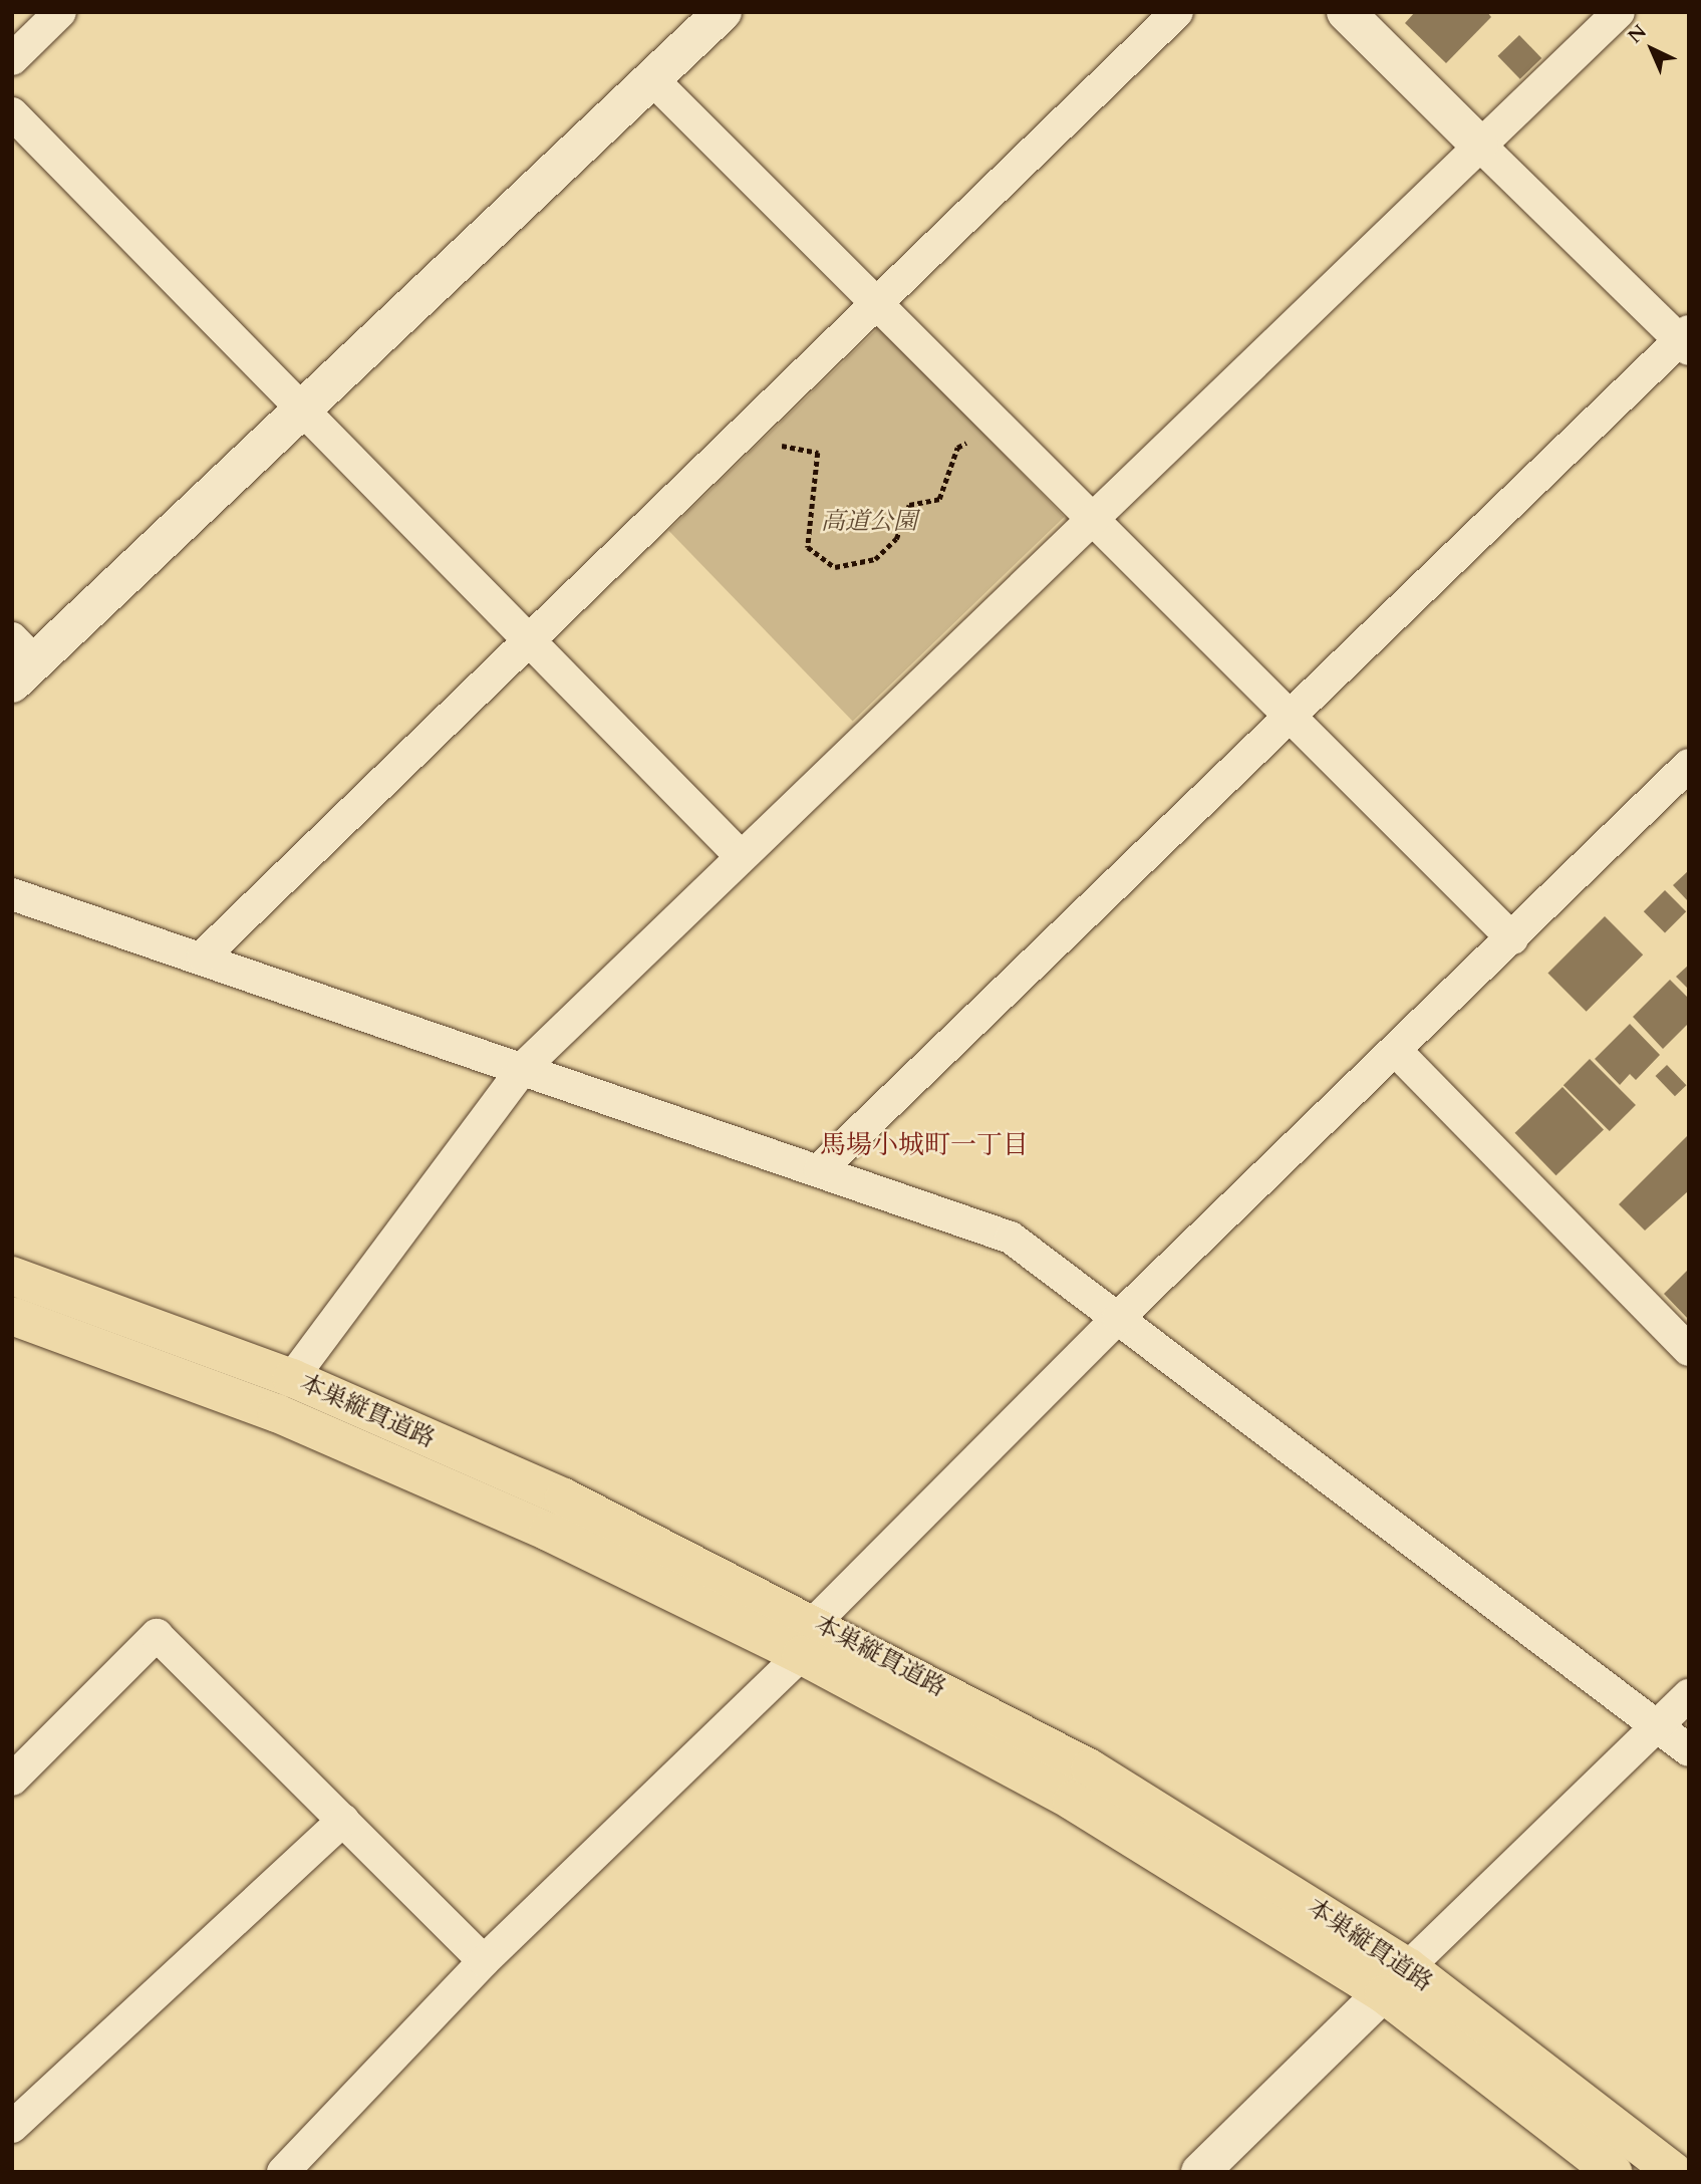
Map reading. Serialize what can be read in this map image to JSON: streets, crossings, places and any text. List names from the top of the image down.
{
  "streets": {
    "main road": ["本巣縦貫道路"]
  },
  "districts": ["馬場小城町一丁目"],
  "parks": ["高道公園"],
  "north": "top left"
}
